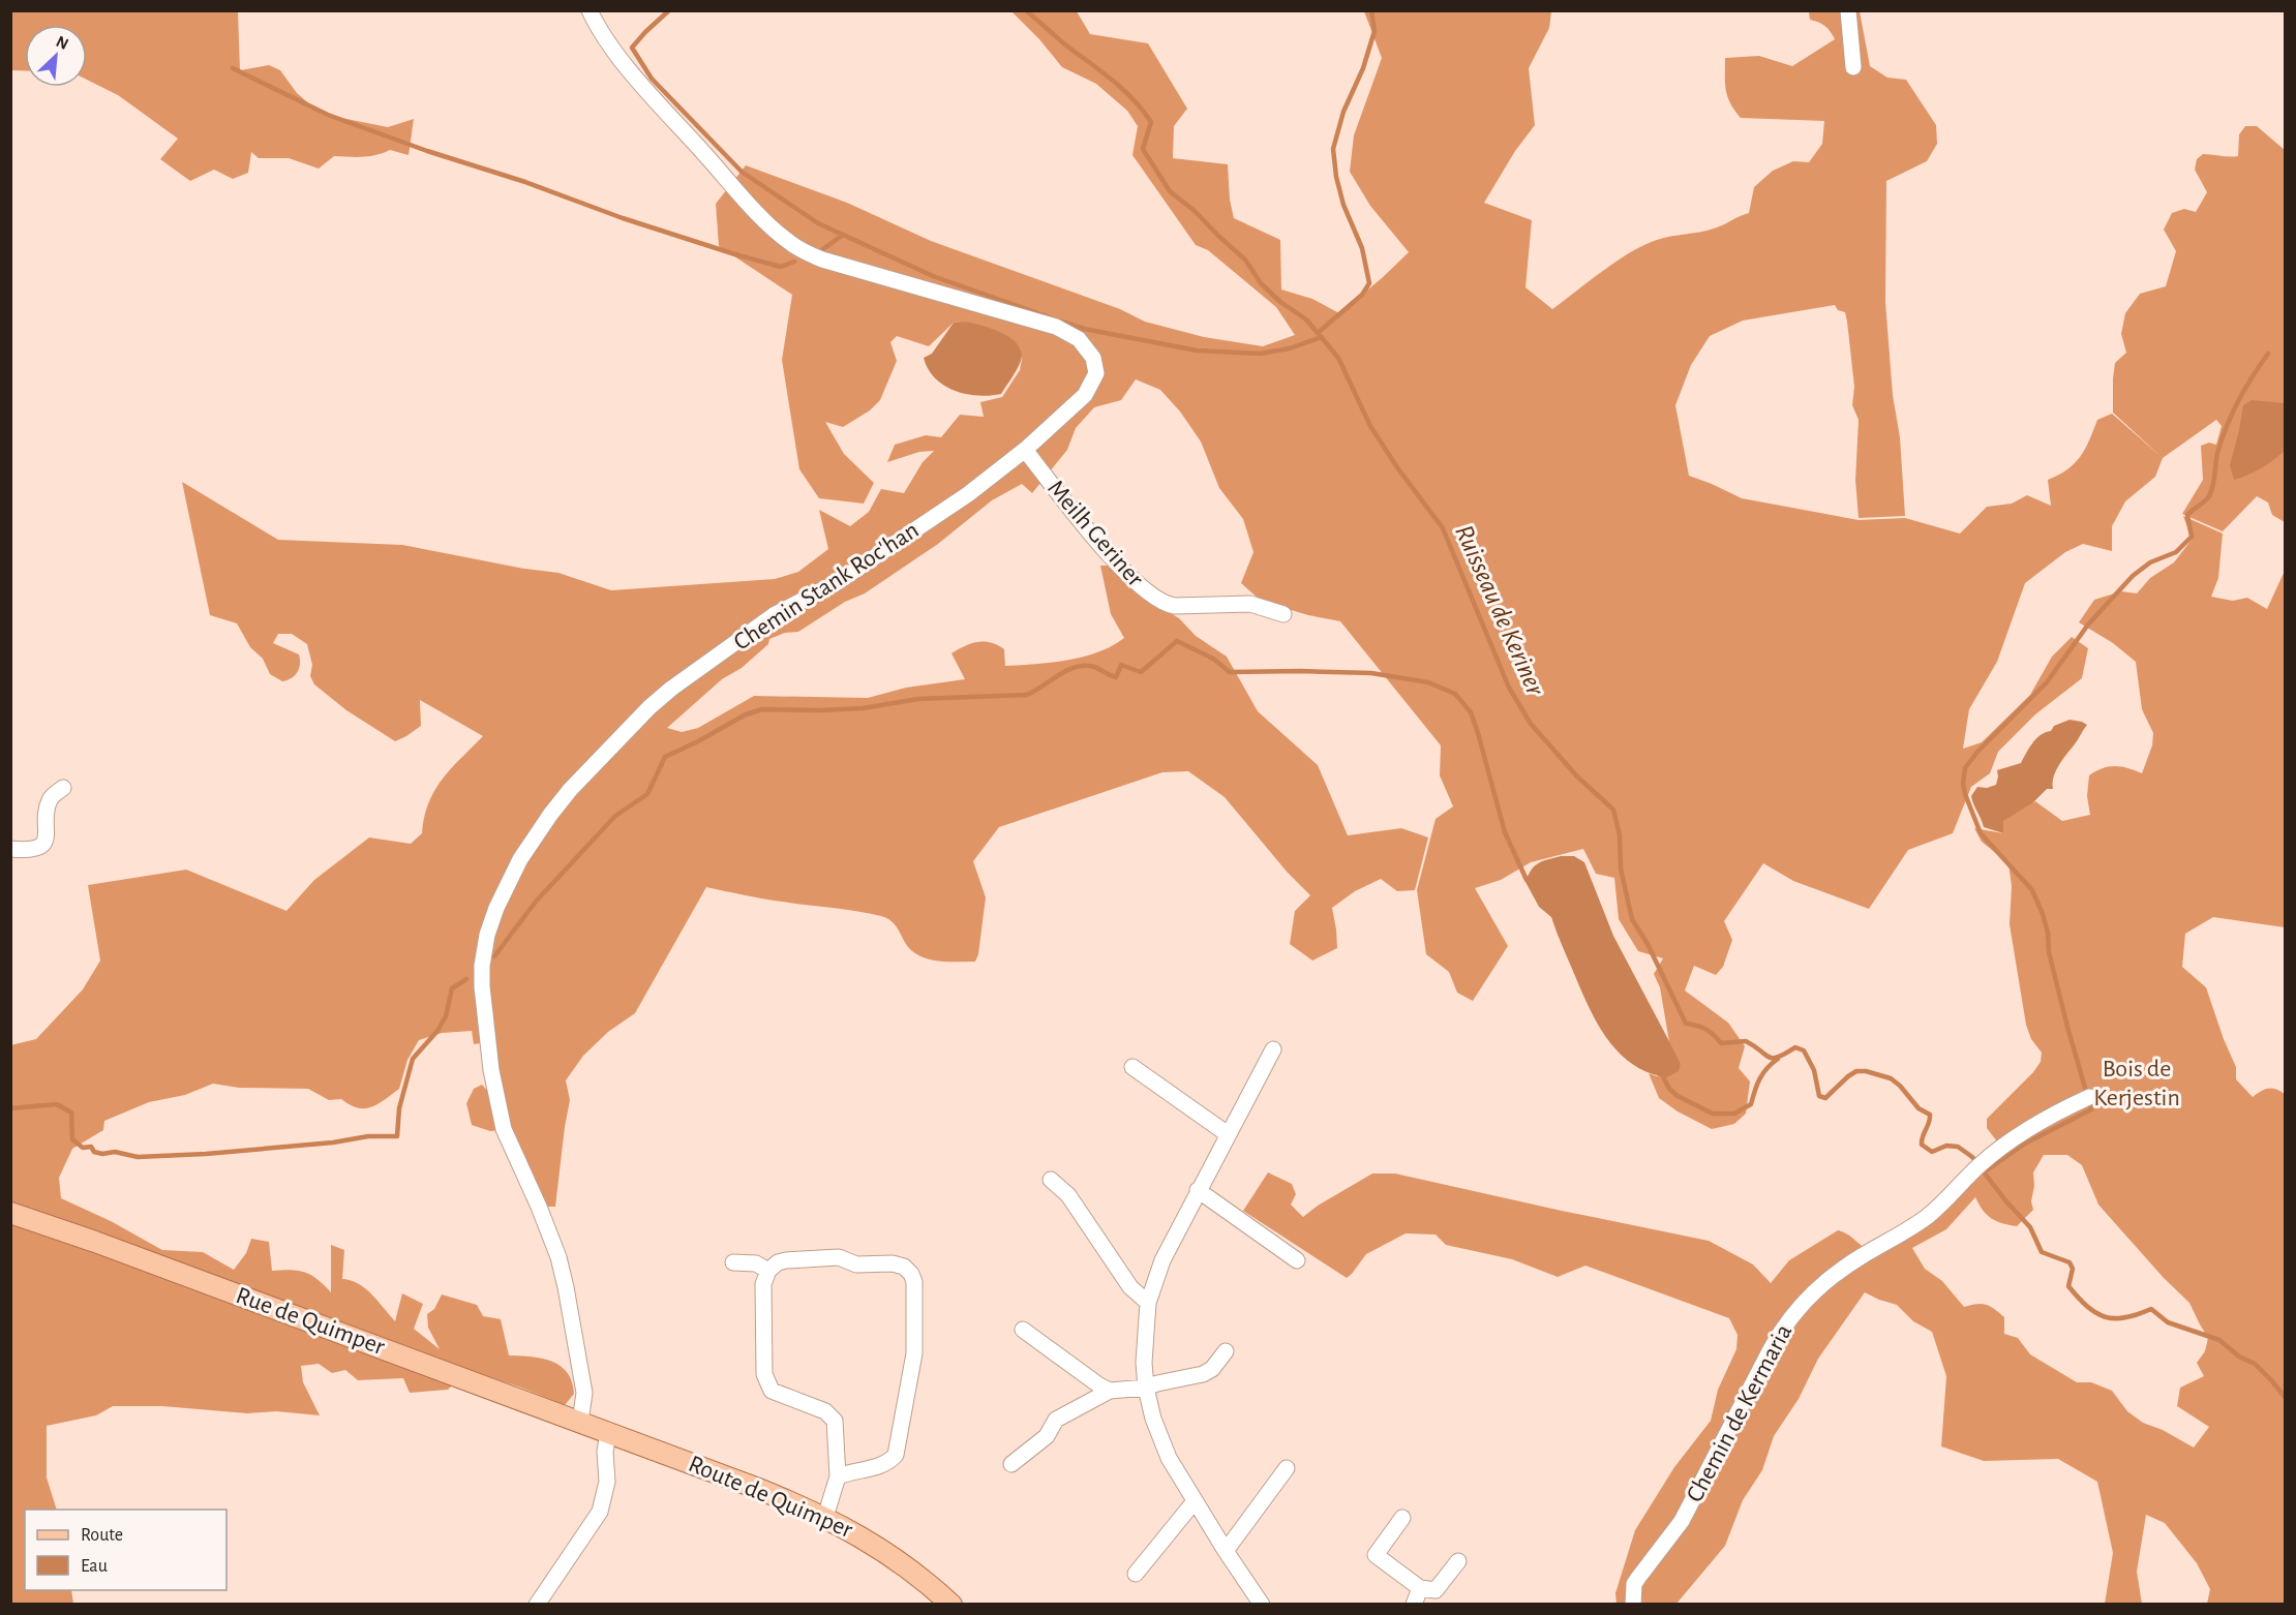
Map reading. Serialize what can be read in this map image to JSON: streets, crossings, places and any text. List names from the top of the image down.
{
  "streets": {
    "main road": ["Rue de Quimper", "Route de Quimper"],
    "street": ["Meilh Geriner", "Chemin Stank Roc'han", "Chemin de Kermaria"]
  },
  "crossings": [
    ["Meilh Geriner", "Chemin Stank Roc'han"],
    ["Chemin Stank Roc'han", "Rue de Quimper"],
    ["Rue de Quimper", "Route de Quimper"]
  ],
  "water": ["Ruisseau de Keriner"],
  "parks": ["Bois de Kerjestin"],
  "legend": ["Route", "Eau"],
  "north": "top right"
}
